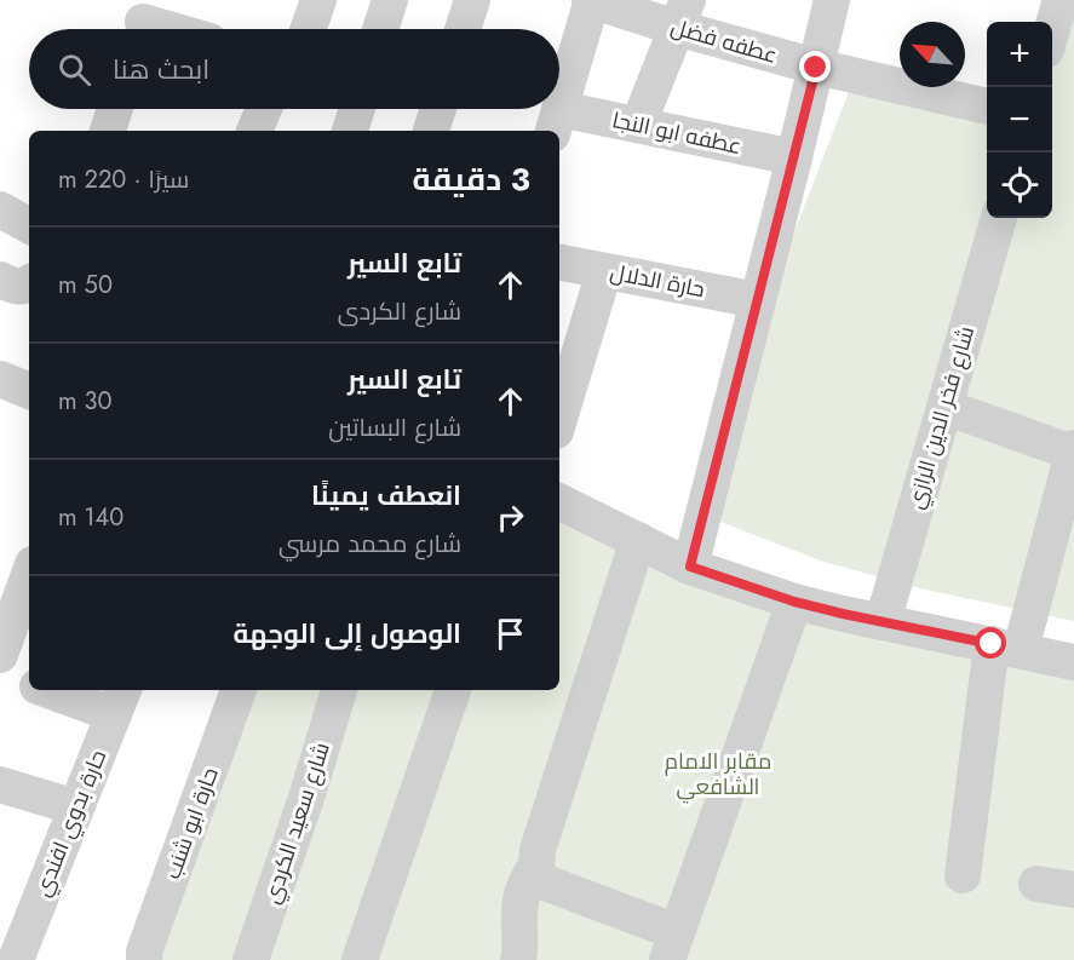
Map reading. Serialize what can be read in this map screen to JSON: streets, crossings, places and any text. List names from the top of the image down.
{
  "streets": {
    "street": [
      "عطفه فضل",
      "عطفه ابو النجا",
      "حارة الدلال",
      "شارع فخر الدين الرازي",
      "حارة بدوي افندي",
      "حارة ابو شنب",
      "شارع سعيد الكردي"
    ]
  },
  "parks": ["مقابر الامام الشافعي"],
  "north": "top left",
  "page": {
    "map_buttons": ["+", "−"],
    "search": "ابحث هنا",
    "heading": ["3 دقيقة", "سيرًا · 220 m"],
    "list": [
      ["تابع السير", "شارع الكردى", "50 m"],
      ["تابع السير", "شارع البساتين", "30 m"],
      ["انعطف يمينًا", "شارع محمد مرسي", "140 m"],
      "الوصول إلى الوجهة"
    ]
  }
}
